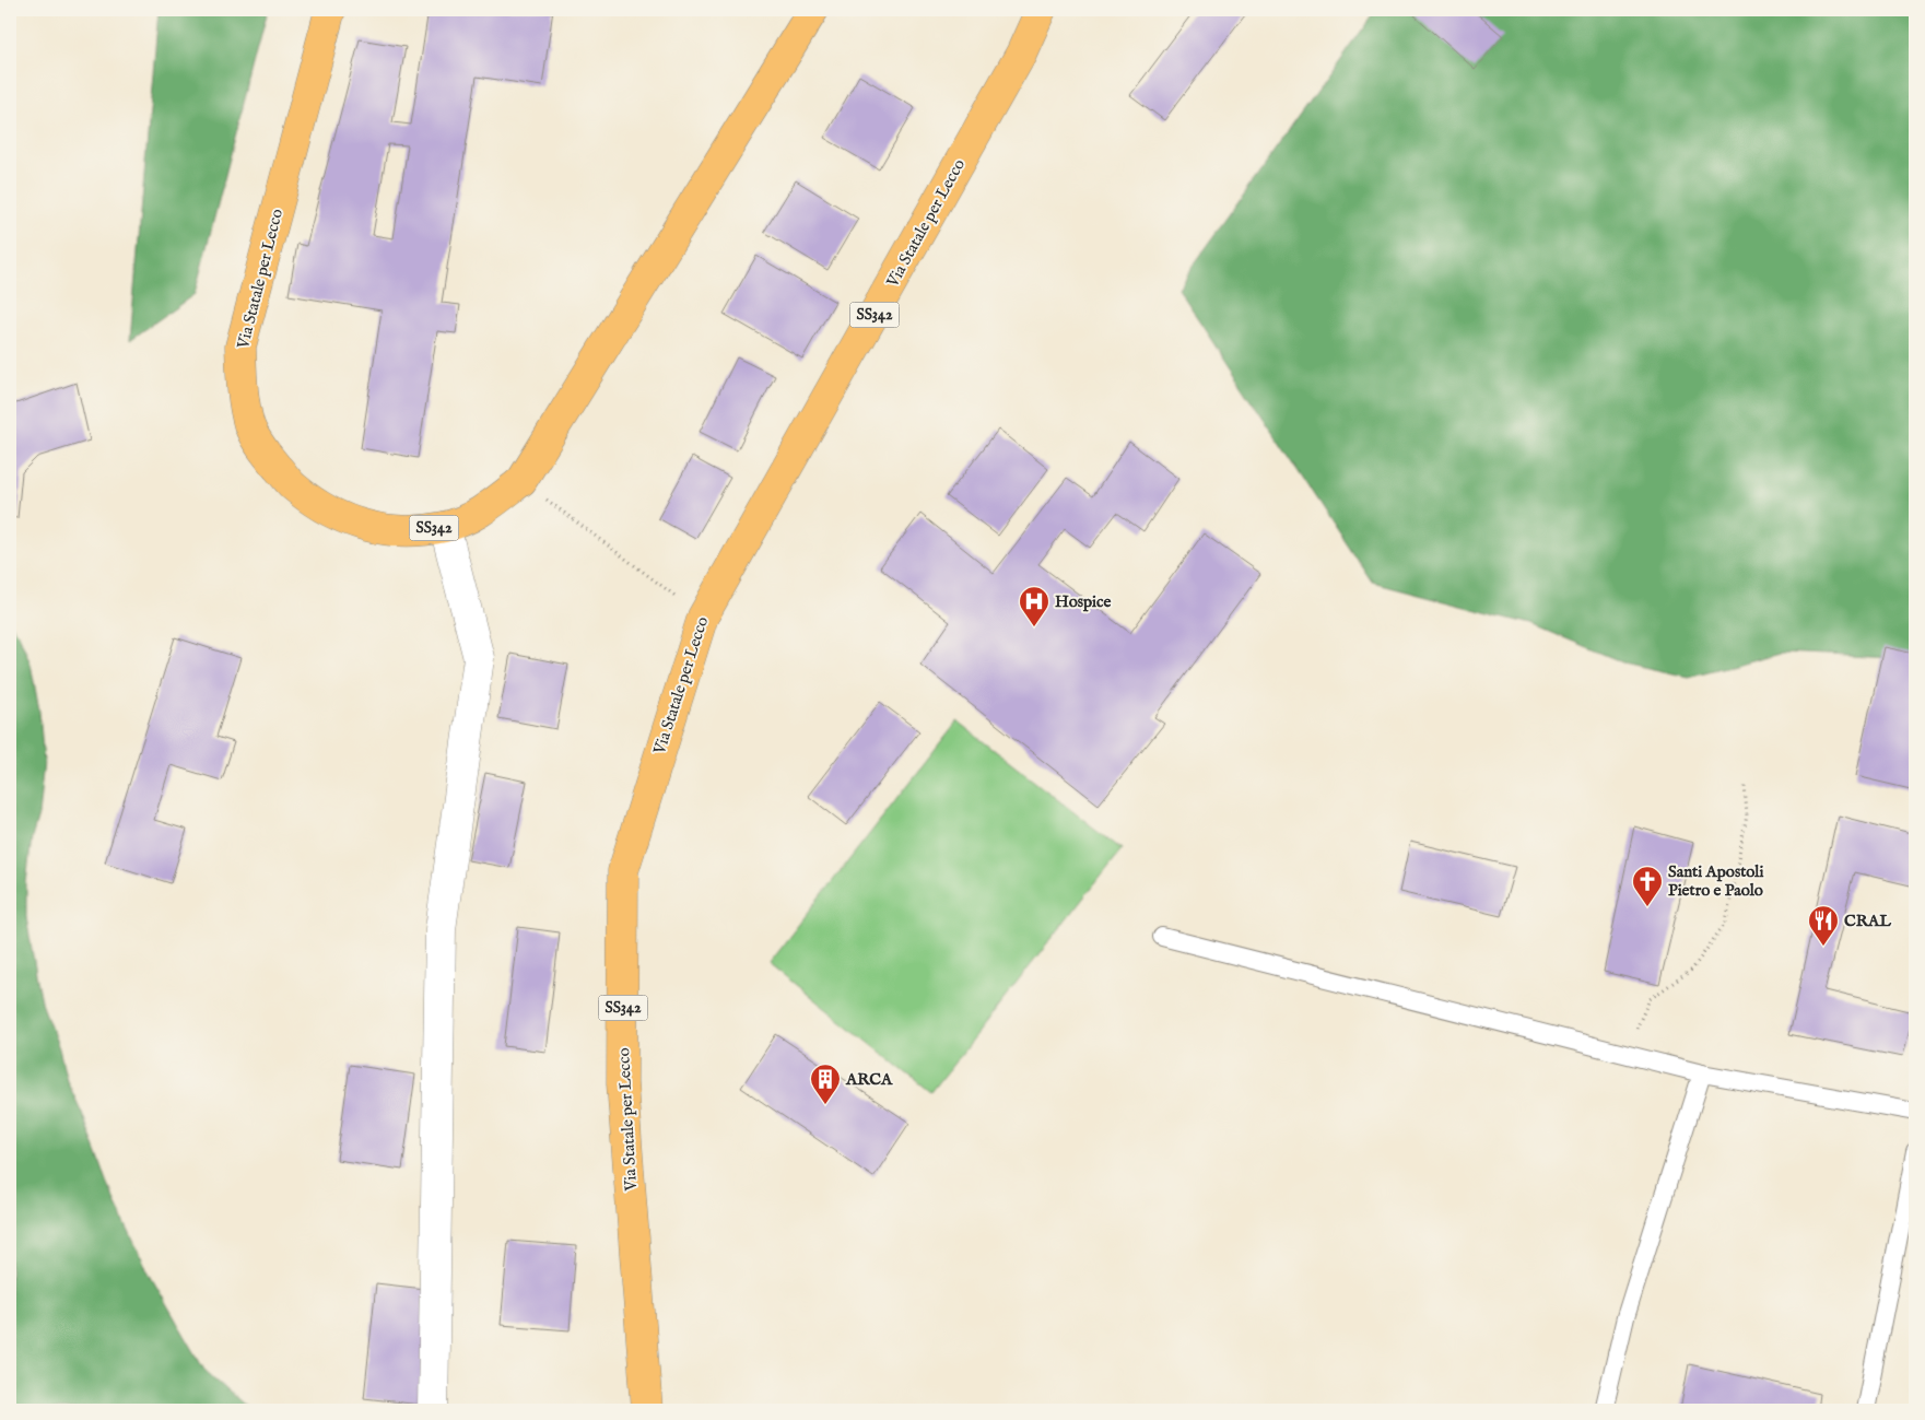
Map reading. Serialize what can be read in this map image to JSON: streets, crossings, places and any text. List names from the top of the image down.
{
  "streets": {
    "main road": ["Via Statale per Lecco", "SS342"]
  },
  "places": {
    "hospital": ["Hospice"],
    "church": ["Santi Apostoli Pietro e Paolo"],
    "restaurant": ["CRAL"],
    "building": ["ARCA"]
  }
}
